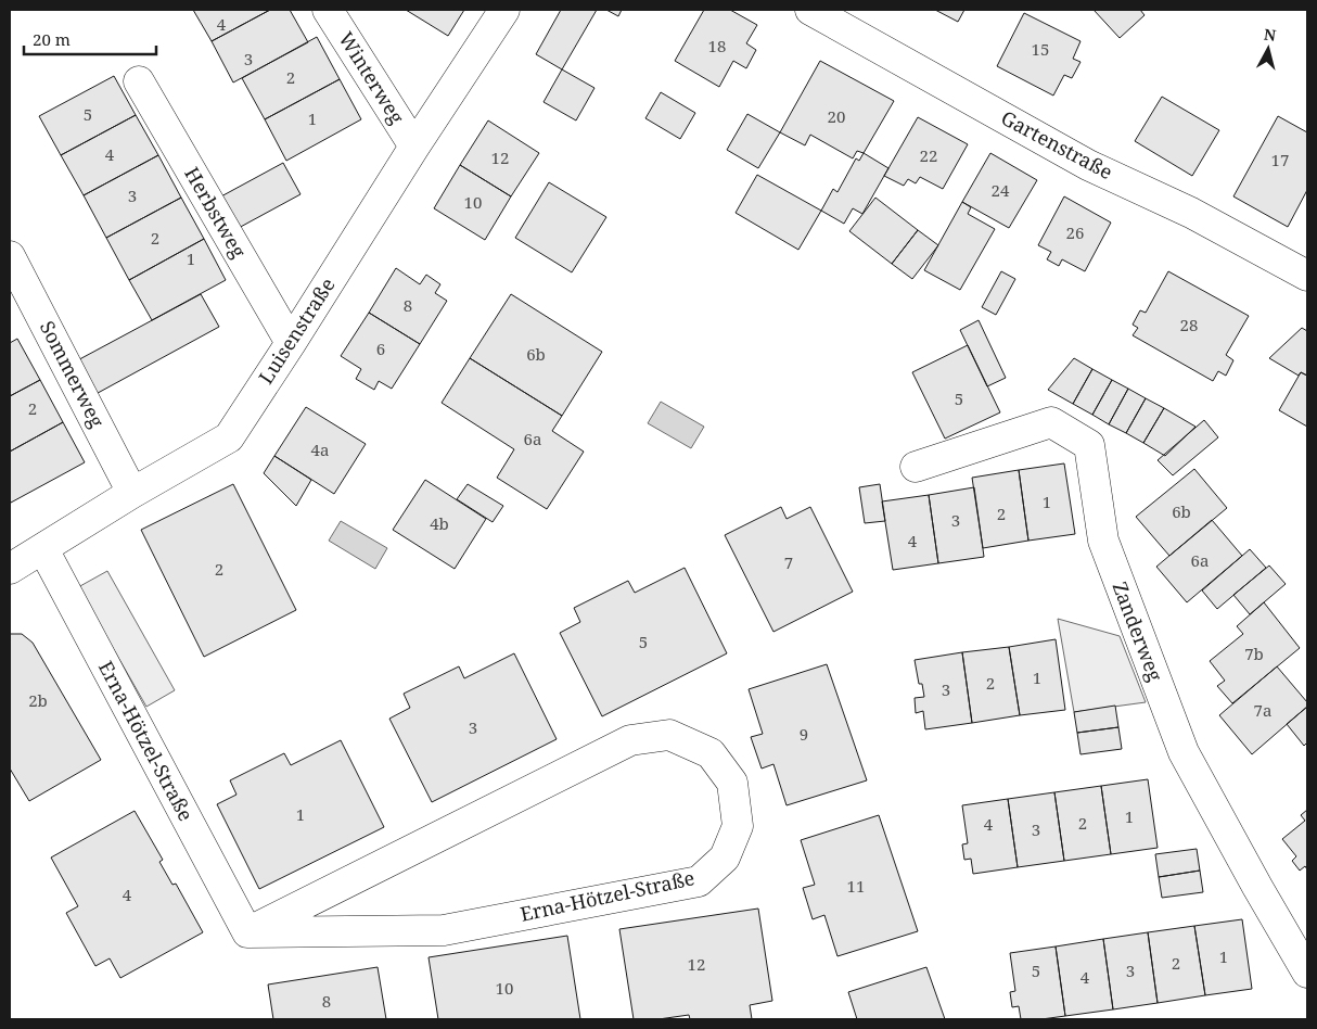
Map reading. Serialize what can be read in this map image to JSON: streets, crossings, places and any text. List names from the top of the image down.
{
  "streets": {
    "street": [
      "Winterweg",
      "Gartenstraße",
      "Herbstweg",
      "Luisenstraße",
      "Sommerweg",
      "Zanderweg",
      "Erna-Hötzel-Straße"
    ]
  },
  "crossings": [
    ["Winterweg", "Luisenstraße"],
    ["Herbstweg", "Luisenstraße"],
    ["Luisenstraße", "Sommerweg"],
    ["Luisenstraße", "Erna-Hötzel-Straße"]
  ],
  "house_numbers": [
    "4",
    "18",
    "15",
    "3",
    "2",
    "5",
    "20",
    "1",
    "4",
    "22",
    "12",
    "17",
    "24",
    "3",
    "10",
    "26",
    "2",
    "1",
    "8",
    "28",
    "6",
    "6b",
    "5",
    "2",
    "6a",
    "4a",
    "1",
    "6b",
    "2",
    "3",
    "4b",
    "4",
    "6a",
    "7",
    "2",
    "5",
    "7b",
    "1",
    "2",
    "3",
    "2b",
    "7a",
    "3",
    "9",
    "1",
    "1",
    "2",
    "4",
    "3",
    "11",
    "4",
    "1",
    "2",
    "12",
    "5",
    "3",
    "4",
    "10",
    "8"
  ],
  "scale_bar": "20 m",
  "north": "top"
}
